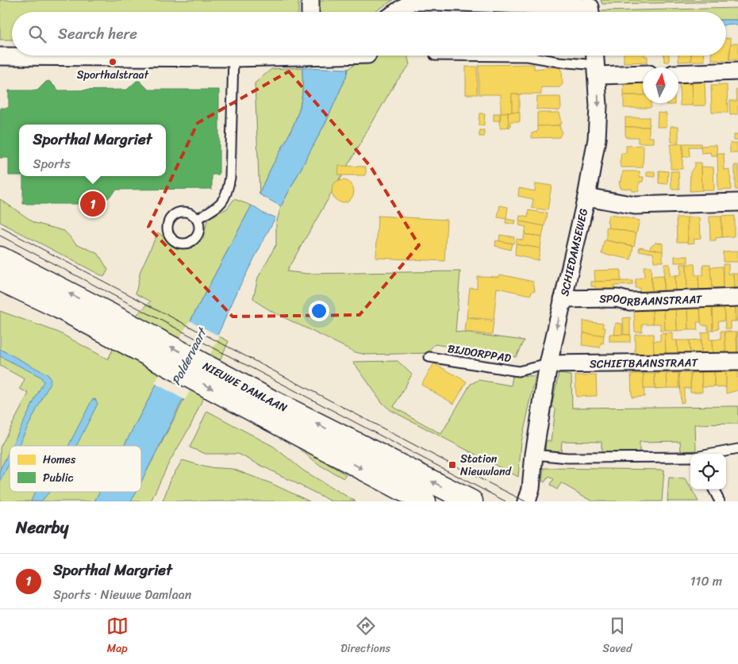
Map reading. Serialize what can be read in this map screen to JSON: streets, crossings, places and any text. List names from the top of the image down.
{
  "streets": {
    "main road": ["NIEUWE DAMLAAN"],
    "street": ["SCHIEDAMSEWEG", "SPOORBAANSTRAAT", "SCHIETBAANSTRAAT"],
    "lane": ["BIJDORPPAD"]
  },
  "crossings": [
    ["SCHIEDAMSEWEG", "SPOORBAANSTRAAT"],
    ["SCHIEDAMSEWEG", "BIJDORPPAD"],
    ["SCHIEDAMSEWEG", "SCHIETBAANSTRAAT"],
    ["BIJDORPPAD", "SCHIETBAANSTRAAT"]
  ],
  "one_way": ["SCHIEDAMSEWEG"],
  "water": ["Poldervaart"],
  "places": {
    "other": ["Sporthalstraat"],
    "transit": ["Station Nieuwland"]
  },
  "legend": ["Homes", "Public"],
  "north": "top",
  "page": {
    "search": "Search here",
    "popup": ["Sporthal Margriet", "Sports"],
    "pins": "1",
    "heading": "Nearby",
    "list": [
      {
        "mark": "1",
        "name": "Sporthal Margriet",
        "note": "Sports · Nieuwe Damlaan",
        "value": "110 m"
      }
    ],
    "nav": ["Map", "Directions", "Saved"]
  }
}
